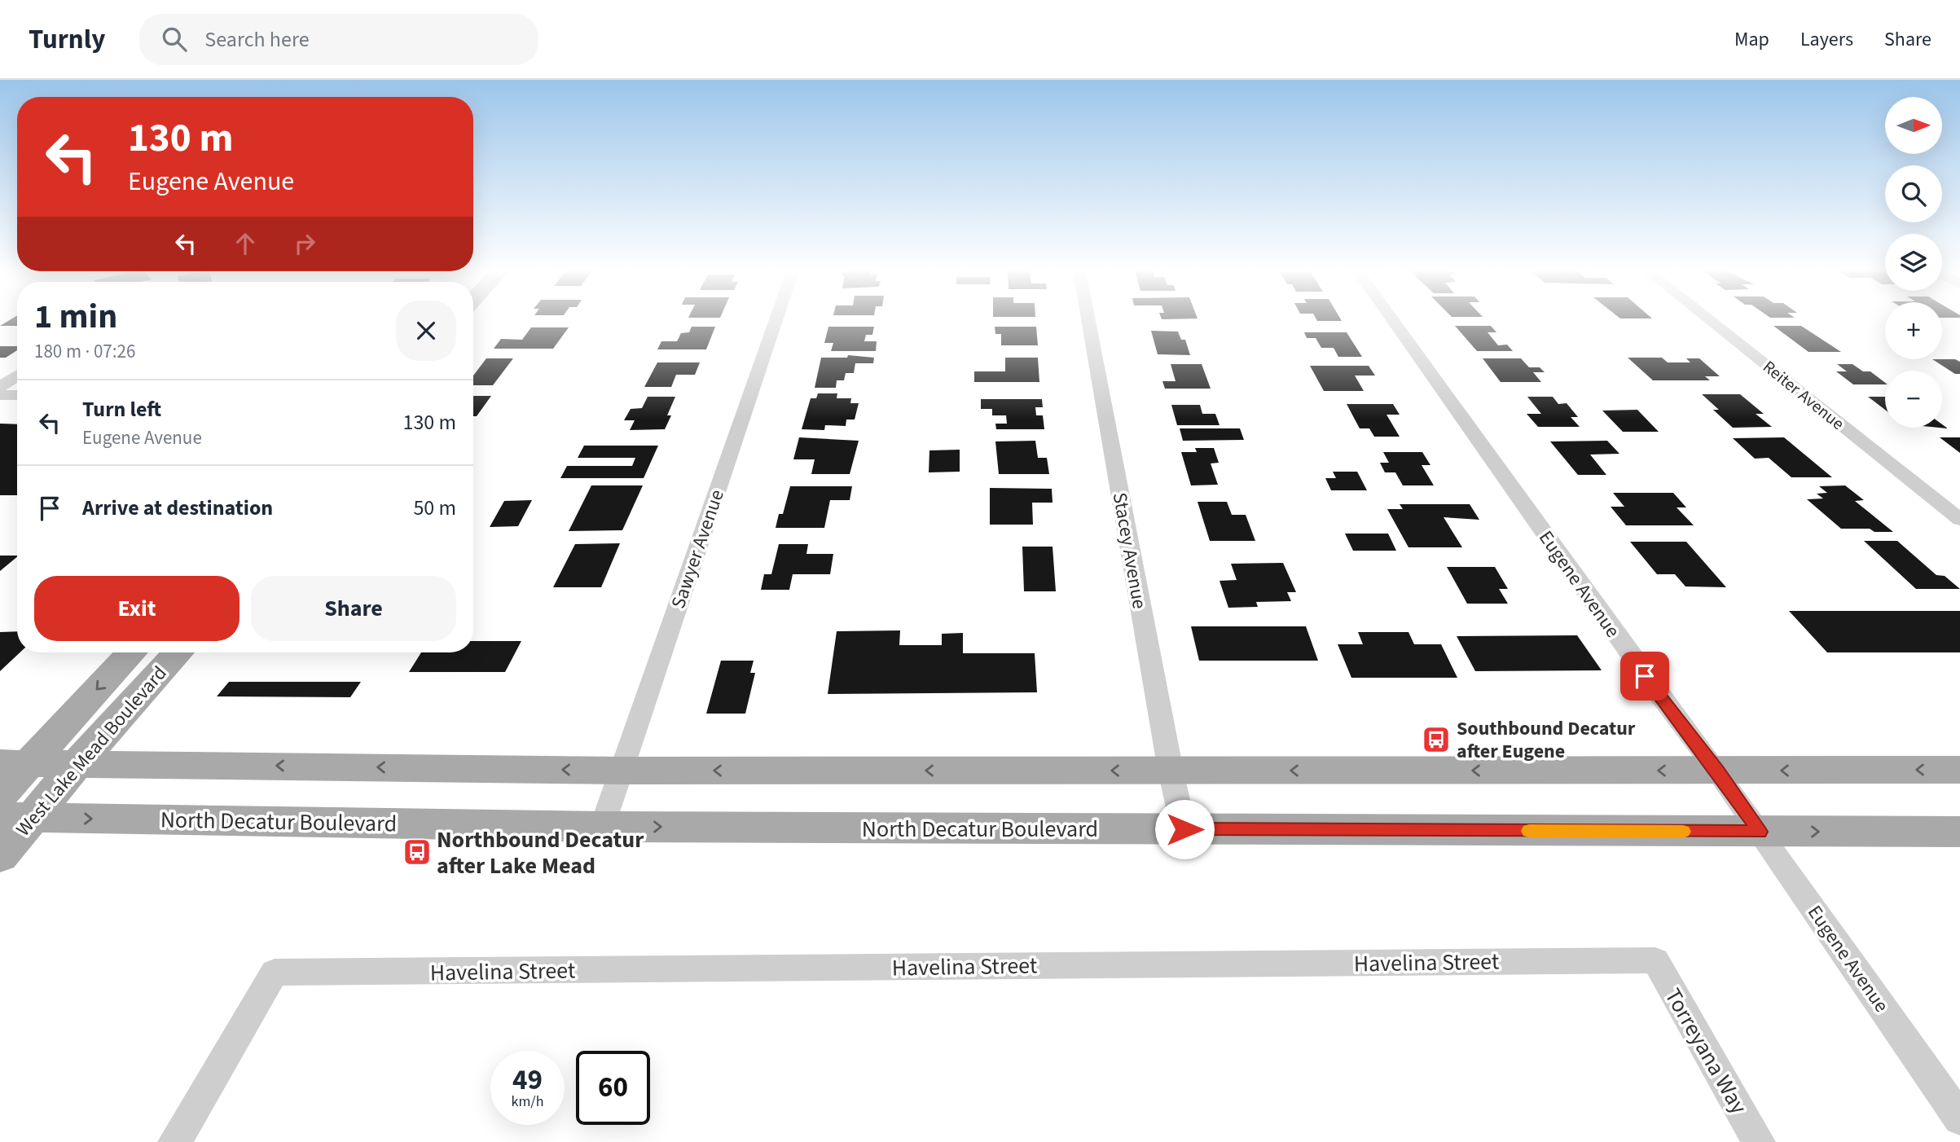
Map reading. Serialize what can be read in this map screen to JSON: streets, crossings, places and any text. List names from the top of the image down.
{
  "streets": {
    "main road": ["West Lake Mead Boulevard", "North Decatur Boulevard"],
    "street": [
      "Reiter Avenue",
      "Sawyer Avenue",
      "Stacey Avenue",
      "Eugene Avenue",
      "Havelina Street",
      "Torreyana Way"
    ]
  },
  "crossings": [
    ["Sawyer Avenue", "North Decatur Boulevard"],
    ["Stacey Avenue", "North Decatur Boulevard"],
    ["Eugene Avenue", "North Decatur Boulevard"],
    ["West Lake Mead Boulevard", "North Decatur Boulevard"],
    ["Havelina Street", "Torreyana Way"]
  ],
  "places": {
    "bus stop": ["Southbound Decatur after Eugene", "Northbound Decatur after Lake Mead"]
  },
  "north": "right",
  "page": {
    "header": "Turnly",
    "search": "Search here",
    "nav": ["Map", "Layers", "Share"],
    "map_buttons": ["+", "−"],
    "turn": ["130 m", "Eugene Avenue"],
    "heading": ["1 min", "180 m · 07:26"],
    "list": [
      {
        "name": "Turn left",
        "note": "Eugene Avenue",
        "value": "130 m"
      },
      {
        "name": "Arrive at destination",
        "value": "50 m"
      }
    ],
    "buttons": ["Exit", "Share"],
    "speed": "49 km/h",
    "limit": "60"
  }
}
